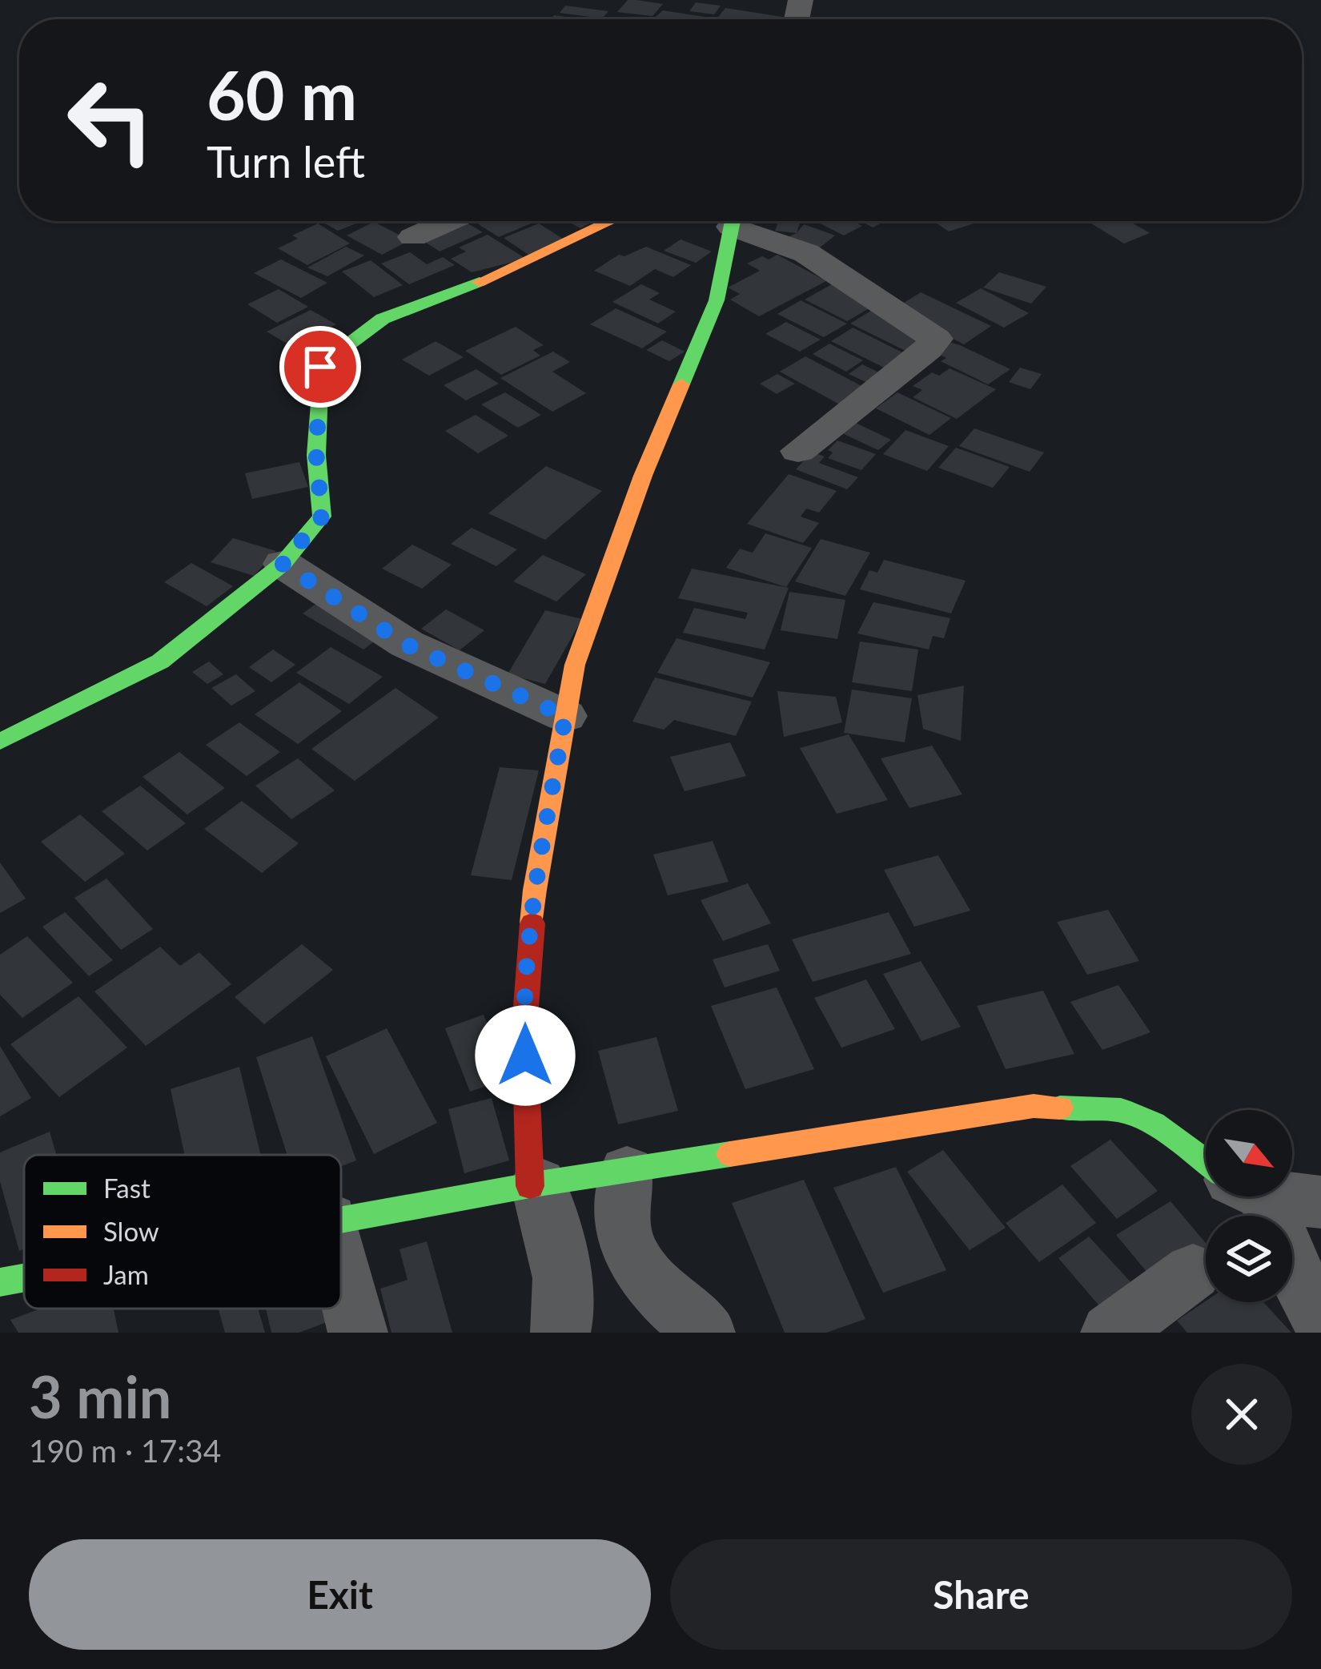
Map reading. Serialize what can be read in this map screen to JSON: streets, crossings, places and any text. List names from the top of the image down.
{
  "legend": ["Fast", "Slow", "Jam"],
  "north": "bottom right",
  "page": {
    "turn": ["60 m", "Turn left"],
    "heading": ["3 min", "190 m · 17:34"],
    "buttons": ["Exit", "Share"]
  }
}
